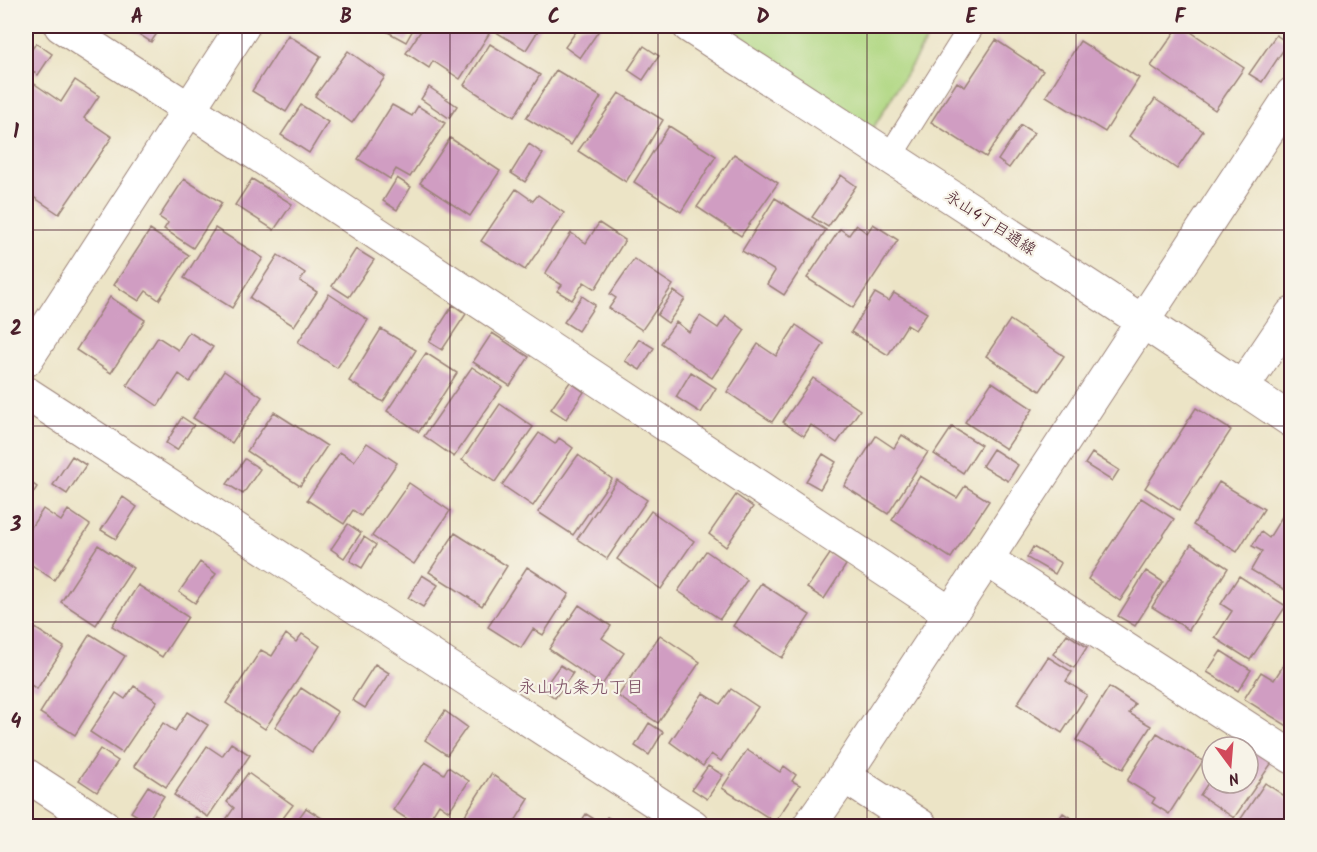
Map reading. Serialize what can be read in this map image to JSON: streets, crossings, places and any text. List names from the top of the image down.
{
  "streets": {
    "street": ["永山4丁目通線"]
  },
  "districts": ["永山九条九丁目"],
  "north": "bottom",
  "grid": {
    "columns": [
      "A",
      "B",
      "C",
      "D",
      "E",
      "F"
    ],
    "rows": [
      "1",
      "2",
      "3",
      "4"
    ]
  }
}
